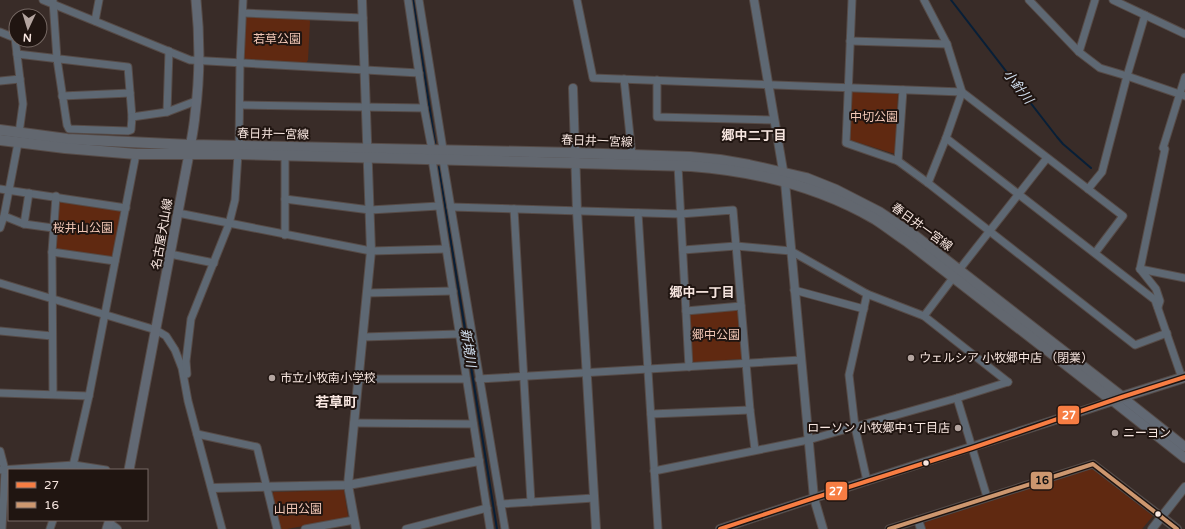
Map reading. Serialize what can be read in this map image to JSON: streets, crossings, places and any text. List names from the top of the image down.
{
  "streets": {
    "main road": ["春日井一宮線", "名古屋犬山線"]
  },
  "crossings": [
    ["春日井一宮線", "名古屋犬山線"]
  ],
  "districts": ["郷中二丁目", "郷中一丁目", "若草町"],
  "water": ["小針川", "新境川"],
  "parks": [
    "若草公園",
    "中切公園",
    "桜井山公園",
    "郷中公園",
    "山田公園"
  ],
  "places": [
    "ウェルシア 小牧郷中店 （閉業）",
    "市立小牧南小学校",
    "ローソン 小牧郷中1丁目店",
    "ニーヨン"
  ],
  "lines": ["transit line 27", "transit line 16"],
  "legend": ["27", "16"],
  "north": "bottom"
}
